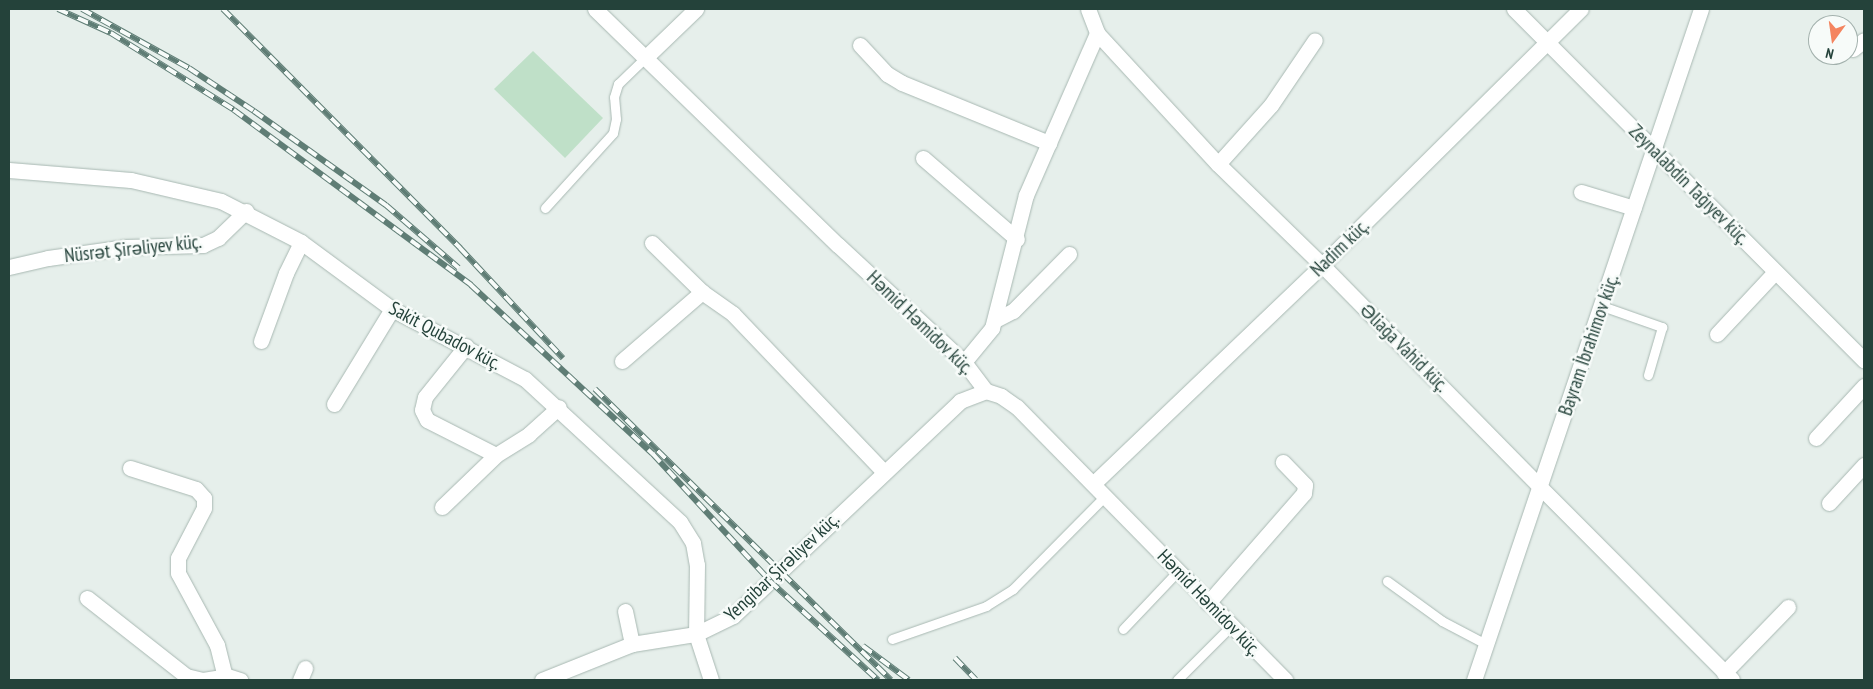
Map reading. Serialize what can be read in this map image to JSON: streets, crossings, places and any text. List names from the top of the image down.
{
  "streets": {
    "street": [
      "Zeynalabdin Tağıyev küç.",
      "Nadim küç.",
      "Nüsrət Şirəliyev küç.",
      "Həmid Həmidov küç.",
      "Sakit Qubadov küç.",
      "Bayram İbrahimov küç.",
      "Əliağa Vahid küç.",
      "Yengibar Şirəliyev küç."
    ]
  },
  "crossings": [
    ["Zeynalabdin Tağıyev küç.", "Nadim küç."],
    ["Zeynalabdin Tağıyev küç.", "Bayram İbrahimov küç."],
    ["Nadim küç.", "Həmid Həmidov küç."],
    ["Nadim küç.", "Əliağa Vahid küç."],
    ["Nüsrət Şirəliyev küç.", "Sakit Qubadov küç."],
    ["Həmid Həmidov küç.", "Yengibar Şirəliyev küç."],
    ["Sakit Qubadov küç.", "Yengibar Şirəliyev küç."],
    ["Bayram İbrahimov küç.", "Əliağa Vahid küç."]
  ],
  "north": "bottom"
}
